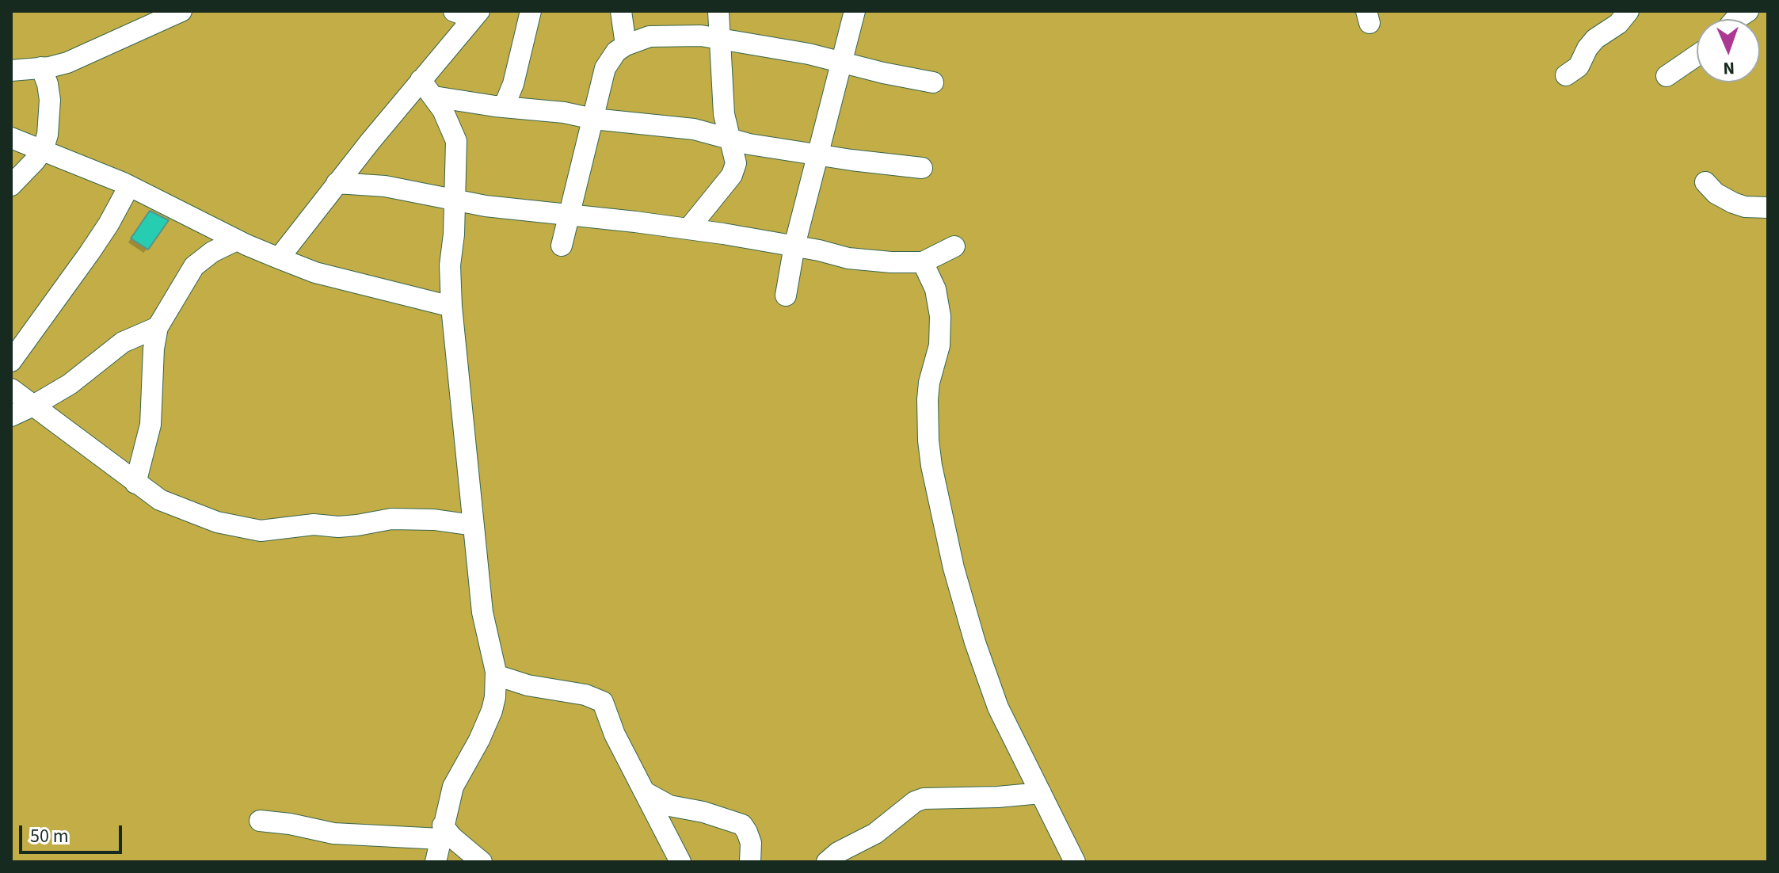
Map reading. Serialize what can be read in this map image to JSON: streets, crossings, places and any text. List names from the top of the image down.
{
  "scale_bar": "50 m",
  "north": "bottom"
}
